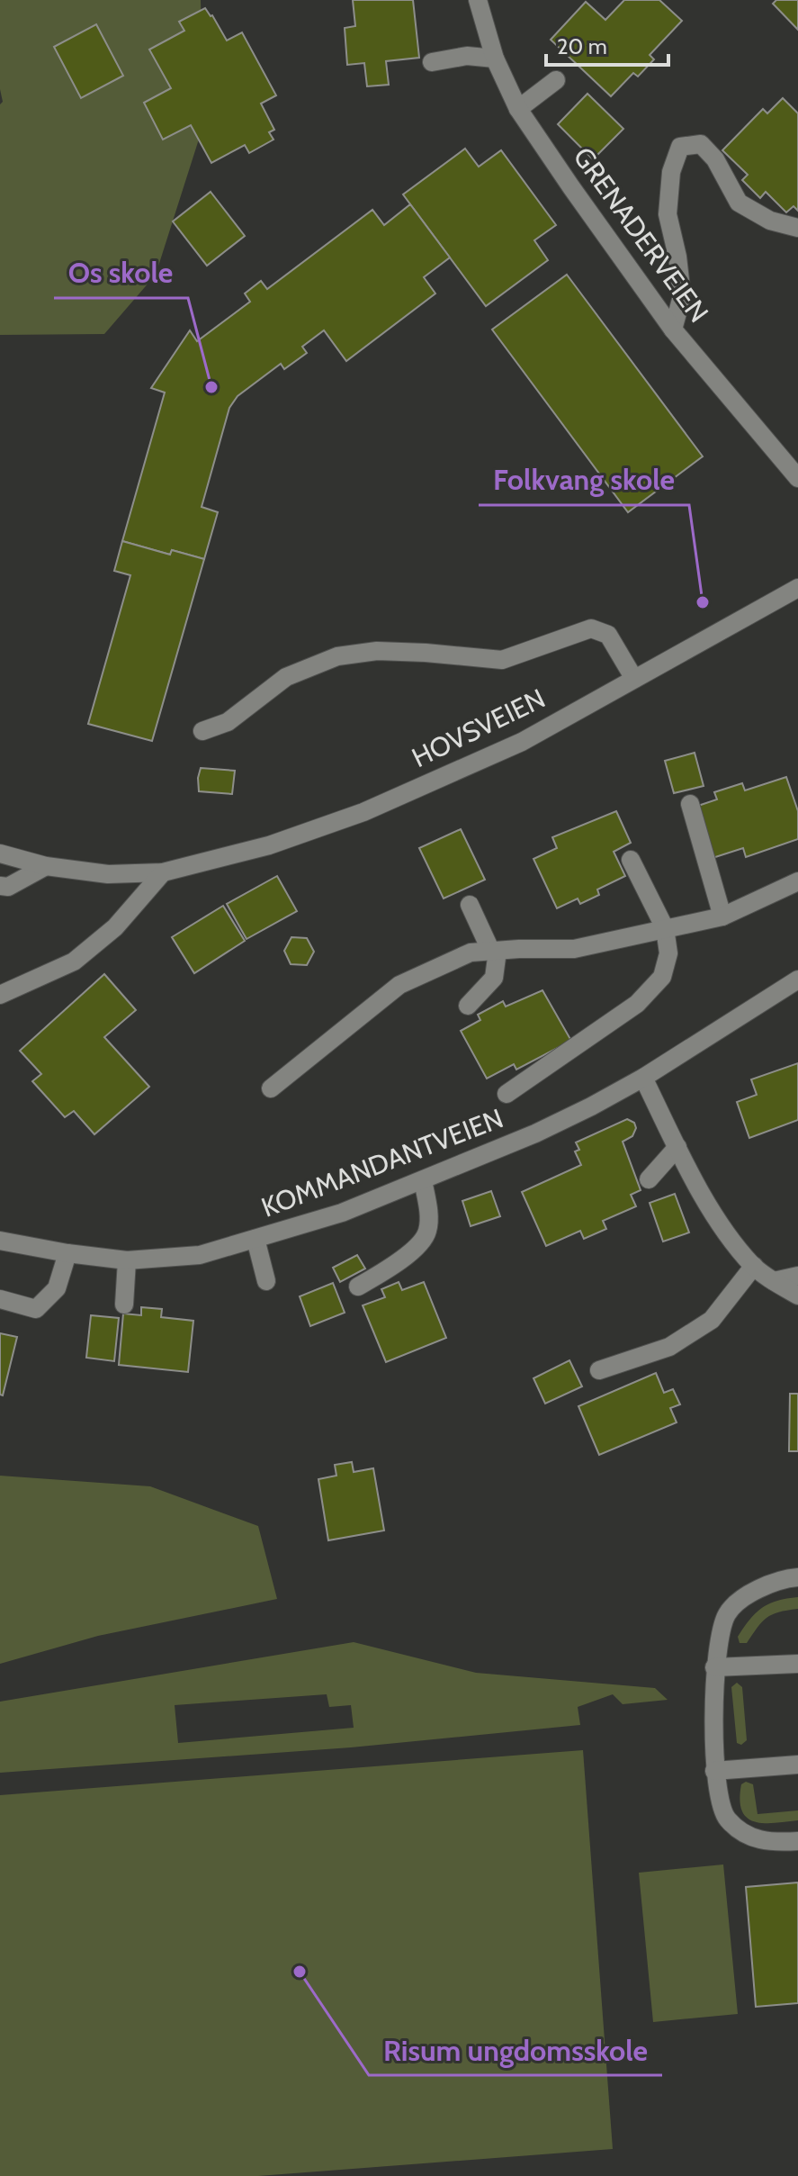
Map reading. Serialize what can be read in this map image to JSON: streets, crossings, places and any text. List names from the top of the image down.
{
  "streets": {
    "street": ["GRENADERVEIEN", "HOVSVEIEN", "KOMMANDANTVEIEN"]
  },
  "places": ["Os skole", "Folkvang skole", "Risum ungdomsskole"],
  "scale_bar": "20 m"
}
